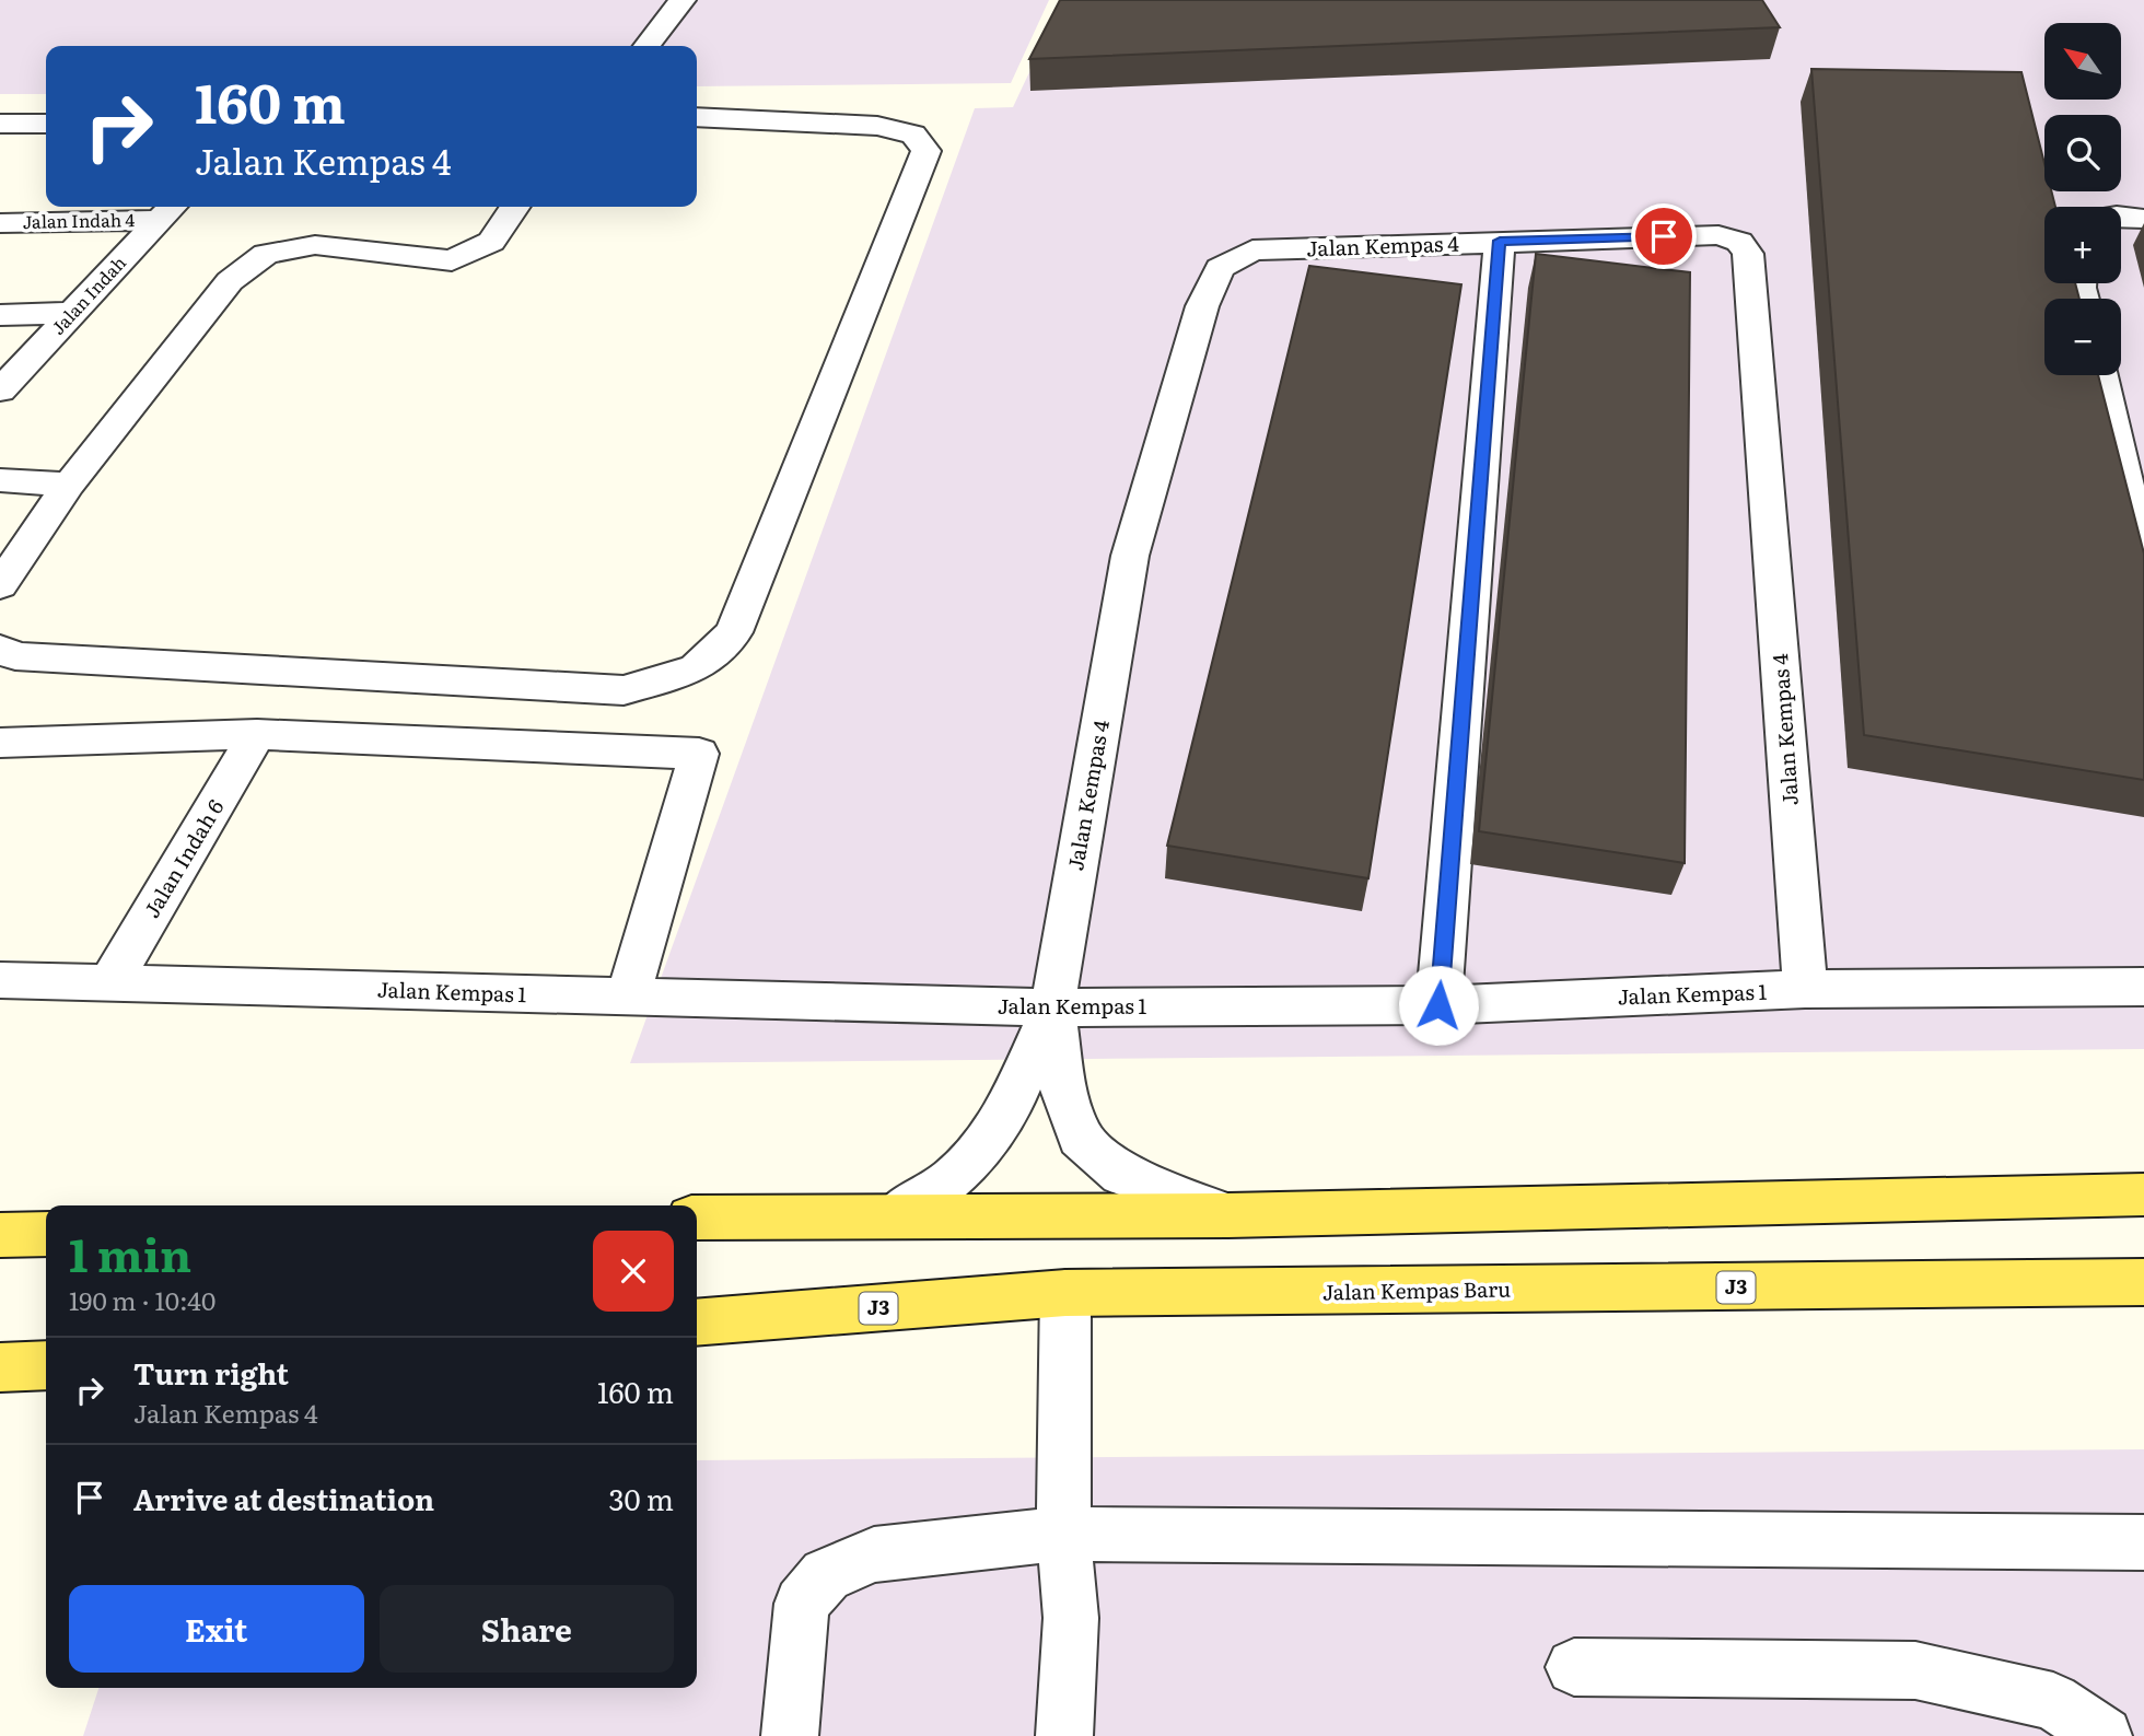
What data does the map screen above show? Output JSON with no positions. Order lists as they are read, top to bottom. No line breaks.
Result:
{"streets":{"main road":["J3","Jalan Kempas Baru"],"street":["Jalan Indah 4","Jalan Kempas 4","Jalan Indah","Jalan Indah 6","Jalan Kempas 1"]},"crossings":[["Jalan Indah 4","Jalan Indah"],["Jalan Kempas 4","Jalan Kempas 1"],["Jalan Indah 6","Jalan Kempas 1"]],"north":"top left","page":{"map_buttons":["+","−"],"turn":["160 m","Jalan Kempas 4"],"heading":["1 min","190 m · 10:40"],"list":[{"name":"Turn right","note":"Jalan Kempas 4","value":"160 m"},{"name":"Arrive at destination","value":"30 m"}],"buttons":["Exit","Share"]}}
